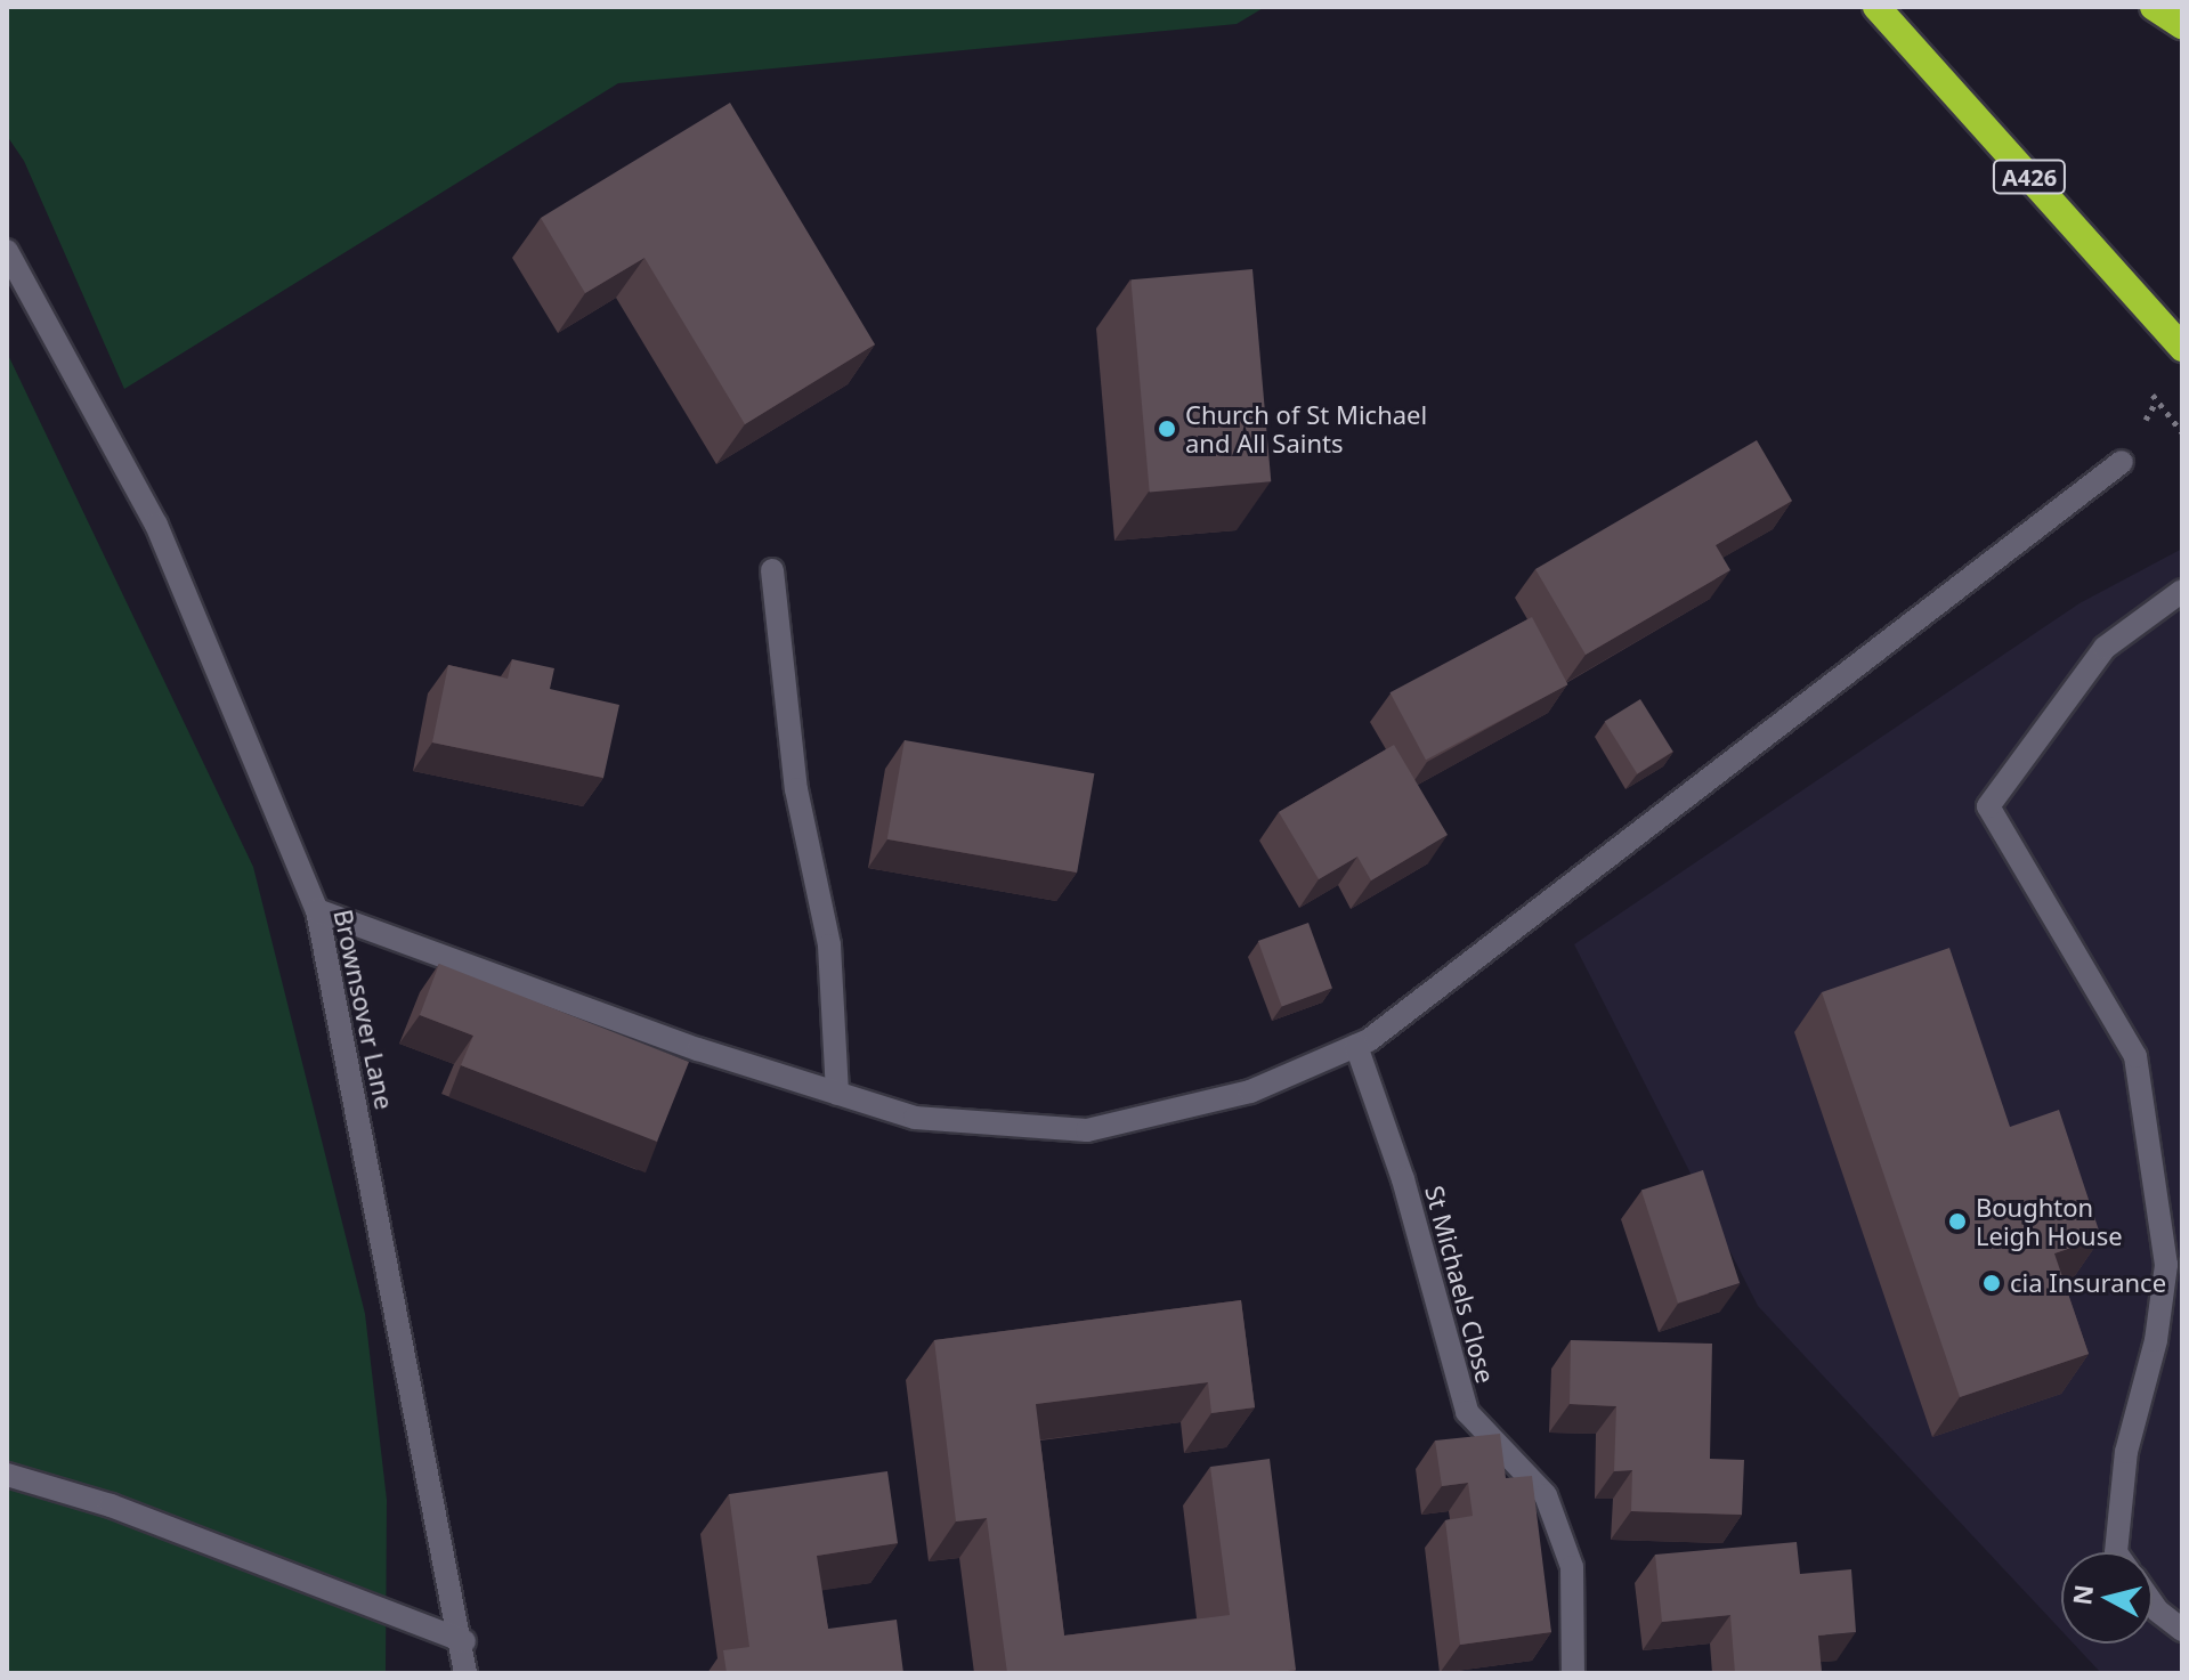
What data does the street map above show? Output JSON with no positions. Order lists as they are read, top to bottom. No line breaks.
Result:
{"streets":{"highway":["A426"],"street":["Brownsover Lane","St Michaels Close"]},"places":["Church of St Michael and All Saints","Boughton Leigh House","cia Insurance"],"north":"left"}
